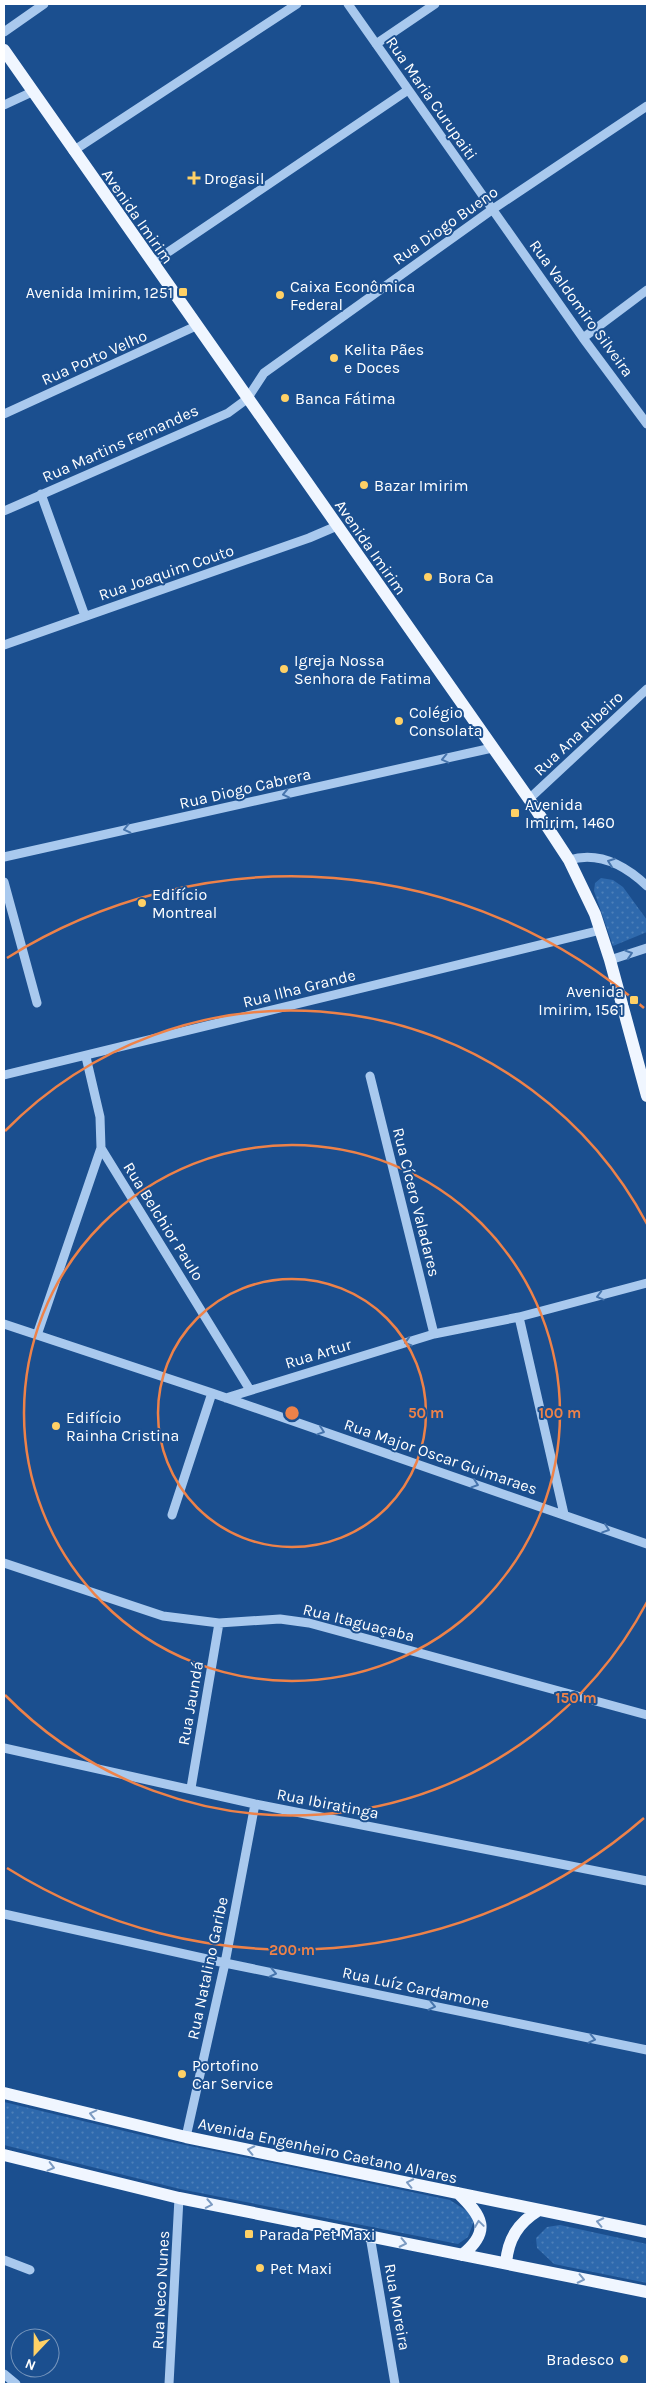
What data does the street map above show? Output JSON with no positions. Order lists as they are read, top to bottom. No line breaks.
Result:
{"streets":{"main road":["Avenida Imirim","Avenida Engenheiro Caetano Alvares"],"street":["Rua Maria Curupaiti","Rua Diogo Bueno","Rua Valdomiro Silveira","Rua Porto Velho","Rua Martins Fernandes","Rua Joaquim Couto","Rua Ana Ribeiro","Rua Diogo Cabrera","Rua Ilha Grande","Rua Cícero Valadares","Rua Belchior Paulo","Rua Artur","Rua Major Oscar Guimaraes","Rua Itaguaçaba","Rua Jaundá","Rua Ibiratinga","Rua Natalino Garibe","Rua Luíz Cardamone","Rua Neco Nunes","Rua Moreira"]},"crossings":[["Rua Maria Curupaiti","Rua Diogo Bueno"],["Rua Maria Curupaiti","Rua Valdomiro Silveira"],["Avenida Imirim","Rua Diogo Bueno"],["Avenida Imirim","Rua Porto Velho"],["Avenida Imirim","Rua Martins Fernandes"],["Avenida Imirim","Rua Joaquim Couto"],["Avenida Imirim","Rua Ana Ribeiro"],["Avenida Imirim","Rua Diogo Cabrera"],["Avenida Imirim","Rua Ilha Grande"],["Rua Diogo Bueno","Rua Valdomiro Silveira"],["Rua Diogo Bueno","Rua Martins Fernandes"],["Rua Ilha Grande","Rua Belchior Paulo"],["Rua Cícero Valadares","Rua Artur"],["Rua Belchior Paulo","Rua Artur"],["Rua Artur","Rua Major Oscar Guimaraes"],["Rua Itaguaçaba","Rua Jaundá"],["Rua Jaundá","Rua Ibiratinga"],["Rua Ibiratinga","Rua Natalino Garibe"],["Rua Natalino Garibe","Rua Luíz Cardamone"],["Rua Natalino Garibe","Avenida Engenheiro Caetano Alvares"]],"one_way":["Rua Diogo Cabrera","Rua Artur","Rua Major Oscar Guimaraes","Rua Luíz Cardamone"],"places":{"health":["Drogasil"],"transit":["Avenida Imirim, 1251","Avenida Imirim, 1460","Avenida Imirim, 1561","Parada Pet Maxi"],"other":["Caixa Econômica Federal","Kelita Pães e Doces","Banca Fátima","Bazar Imirim","Bora Ca","Igreja Nossa Senhora de Fatima","Colégio Consolata","Edifício Montreal","Edifício Rainha Cristina","Portofino Car Service","Pet Maxi","Bradesco"]},"north":"bottom","rings":["50 m","100 m","150 m","200 m"]}
